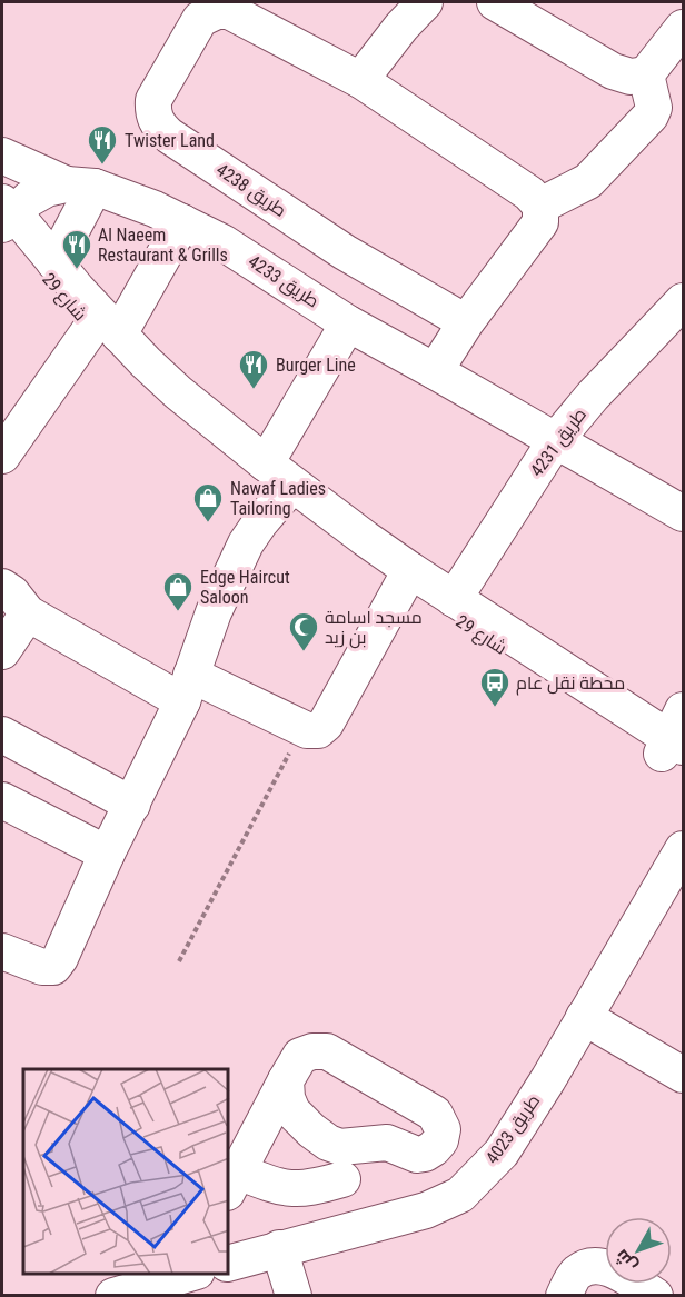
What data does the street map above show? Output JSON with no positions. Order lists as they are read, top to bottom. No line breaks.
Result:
{"streets":{"street":["طريق 4238","طريق 4233","شارع 29","طريق 4231","طريق 4023"]},"crossings":[["طريق 4233","طريق 4231"],["شارع 29","طريق 4231"]],"places":{"restaurant":["Twister Land","Al Naeem Restaurant & Grills","Burger Line"],"shop":["Nawaf Ladies Tailoring","Edge Haircut Saloon"],"mosque":["مسجد اسامة بن زيد"],"bus stop":["محطة نقل عام"]},"north":"bottom left"}
